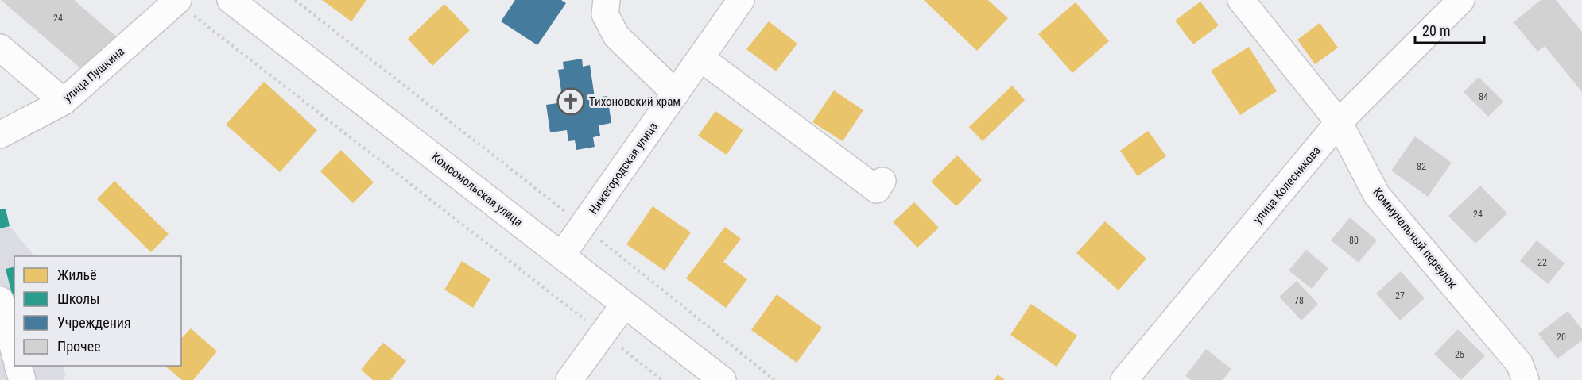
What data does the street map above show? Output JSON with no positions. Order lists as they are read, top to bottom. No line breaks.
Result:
{"streets":{"street":["улица Пушкина","Нижегородская улица","улица Колесникова","Комсомольская улица","Коммунальный переулок"]},"crossings":[["Нижегородская улица","Комсомольская улица"],["улица Колесникова","Коммунальный переулок"]],"places":{"church":["Тихоновский храм"]},"house_numbers":["24","84","82","24","80","22","27","78","20","25"],"legend":["Жильё","Школы","Учреждения","Прочее"],"scale_bar":"20 m"}
